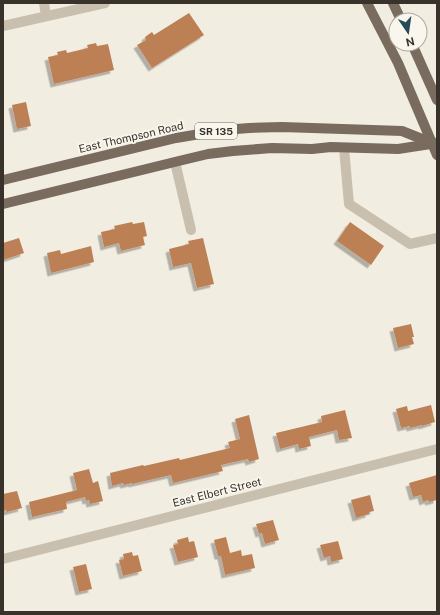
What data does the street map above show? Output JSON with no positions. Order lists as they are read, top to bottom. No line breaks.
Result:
{"streets":{"main road":["SR 135","East Thompson Road"],"street":["East Elbert Street"]},"crossings":[["SR 135","East Thompson Road"]],"north":"bottom"}
